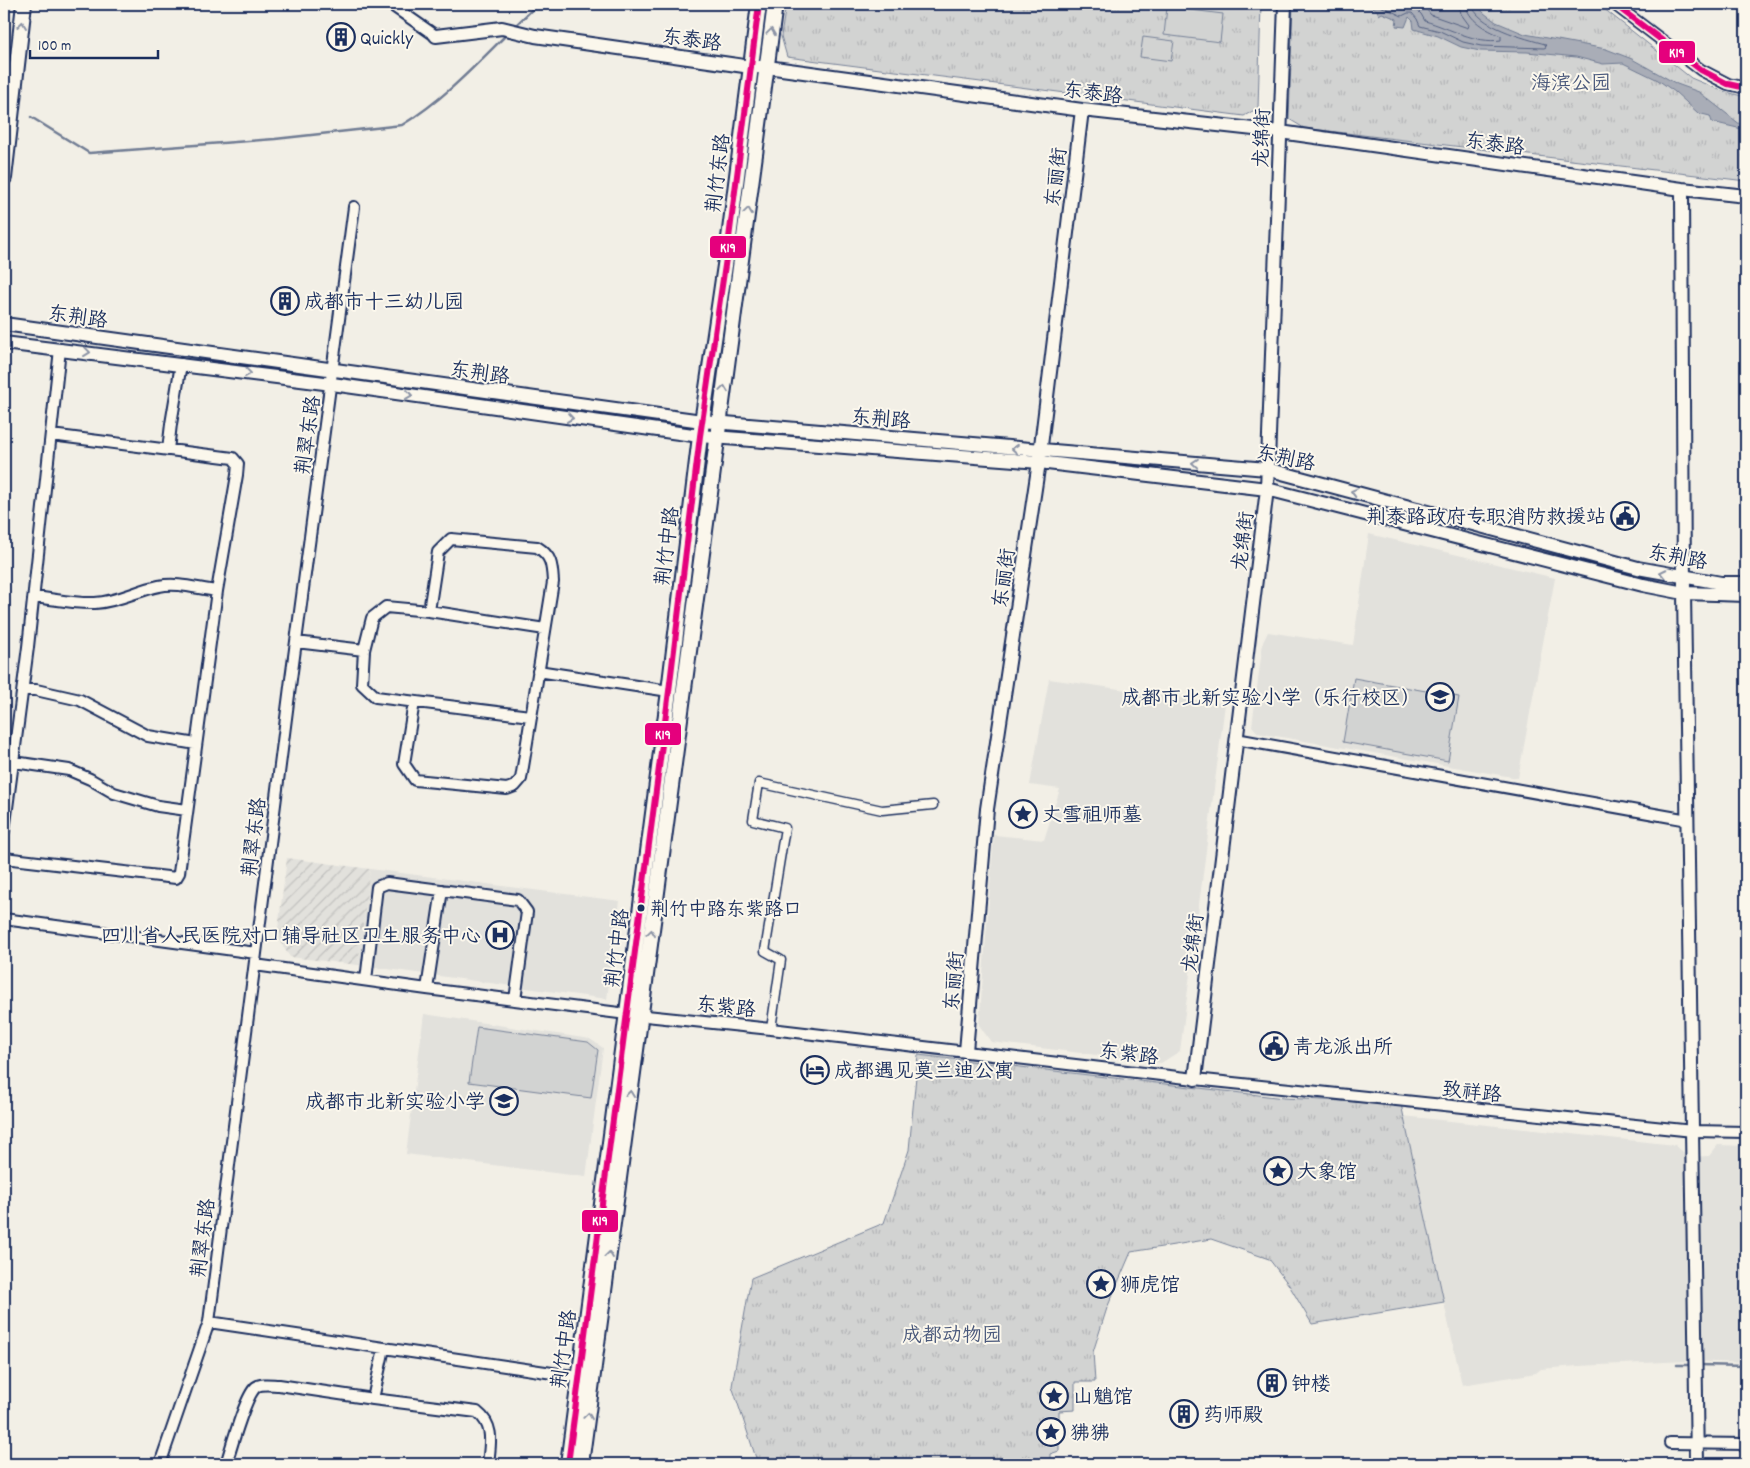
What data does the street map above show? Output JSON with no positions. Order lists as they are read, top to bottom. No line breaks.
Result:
{"streets":{"main road":["荆竹东路","荆竹中路"],"street":["东泰路","龙绵街","东丽街","东荆路","荆翠东路","东紫路","致祥路"]},"crossings":[["东泰路","龙绵街"],["东泰路","荆竹东路"],["东泰路","东丽街"],["东泰路","荆竹中路"],["龙绵街","东荆路"],["龙绵街","东紫路"],["龙绵街","致祥路"],["荆竹东路","东荆路"],["荆竹东路","荆竹中路"],["东丽街","东荆路"],["东丽街","东紫路"],["东荆路","荆翠东路"],["东荆路","荆竹中路"],["荆翠东路","东紫路"],["荆竹中路","东紫路"],["东紫路","致祥路"]],"parks":["海滨公园","成都动物园"],"places":{"building":["Quickly","成都市十三幼儿园","钟楼","药师殿"],"public building":["荆泰路政府专职消防救援站","青龙派出所"],"school or university":["成都市北新实验小学（乐行校区）","成都市北新实验小学"],"place":["丈雪祖师墓","大象馆","狮虎馆","山魈馆","狒狒"],"other":["荆竹中路东紫路口"],"hospital":["四川省人民医院对口辅导社区卫生服务中心"],"hotel":["成都遇见莫兰迪公寓"]},"lines":["transit line K19"],"scale_bar":"100 m"}
